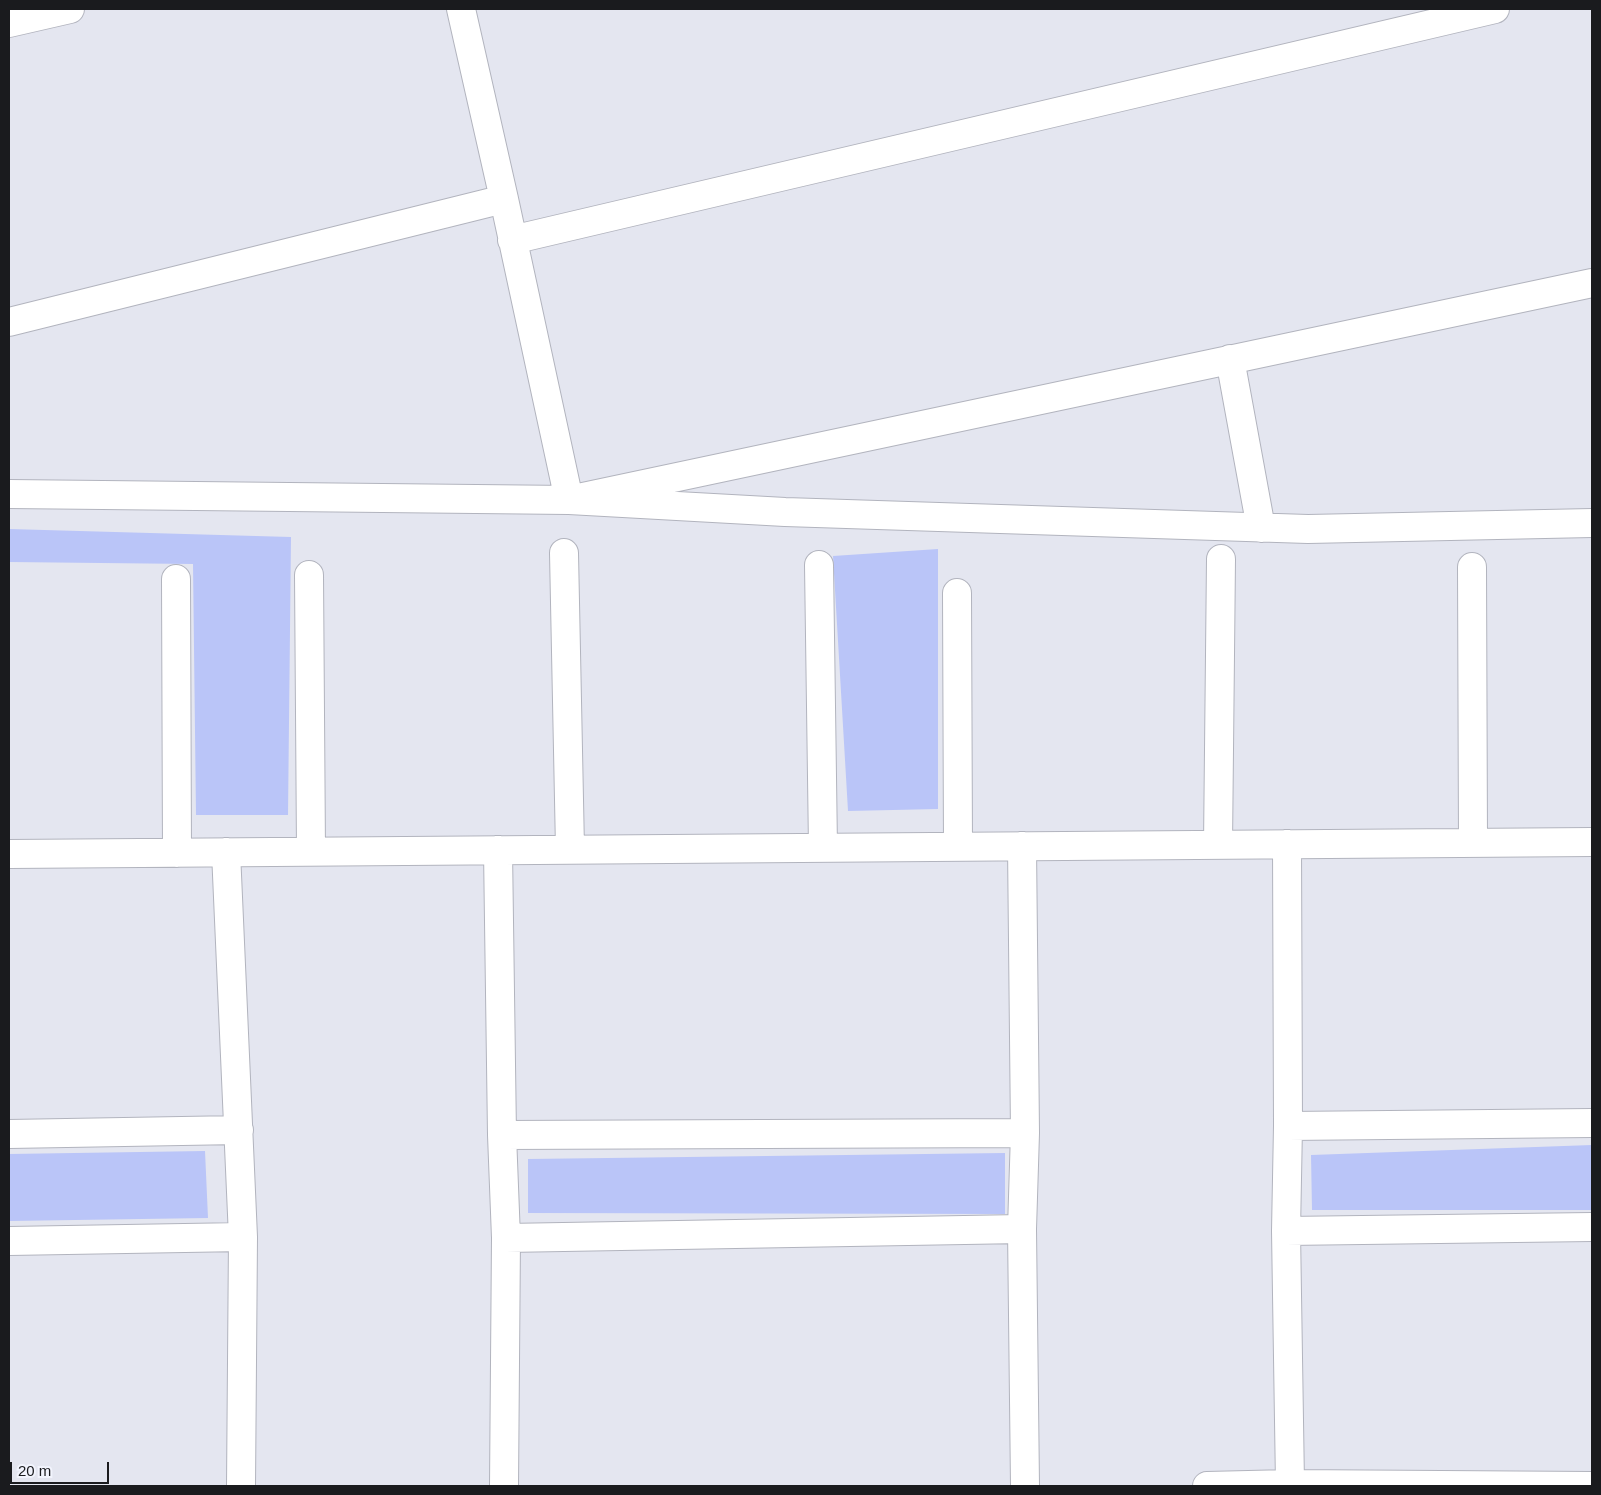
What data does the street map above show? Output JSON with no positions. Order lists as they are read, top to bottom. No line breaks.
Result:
{"scale_bar":"20 m"}
